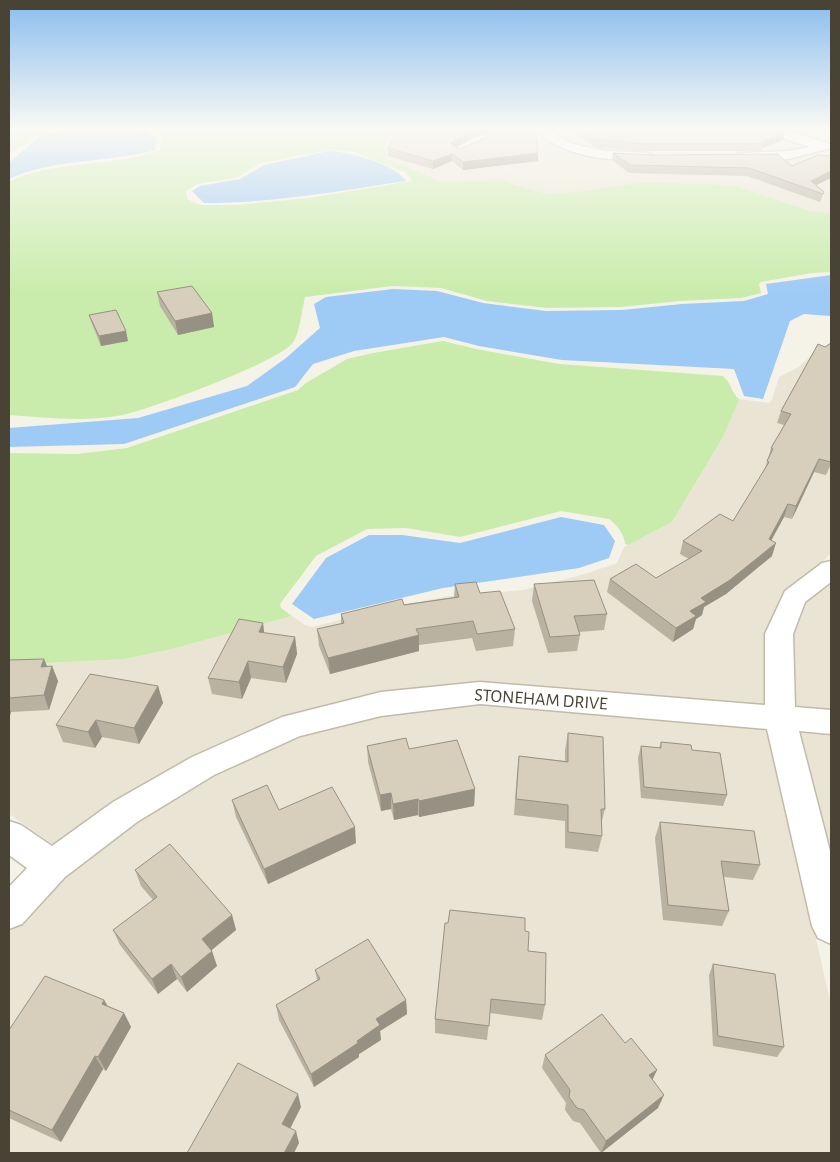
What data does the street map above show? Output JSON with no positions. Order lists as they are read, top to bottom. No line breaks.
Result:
{"streets":{"street":["STONEHAM DRIVE"]}}
